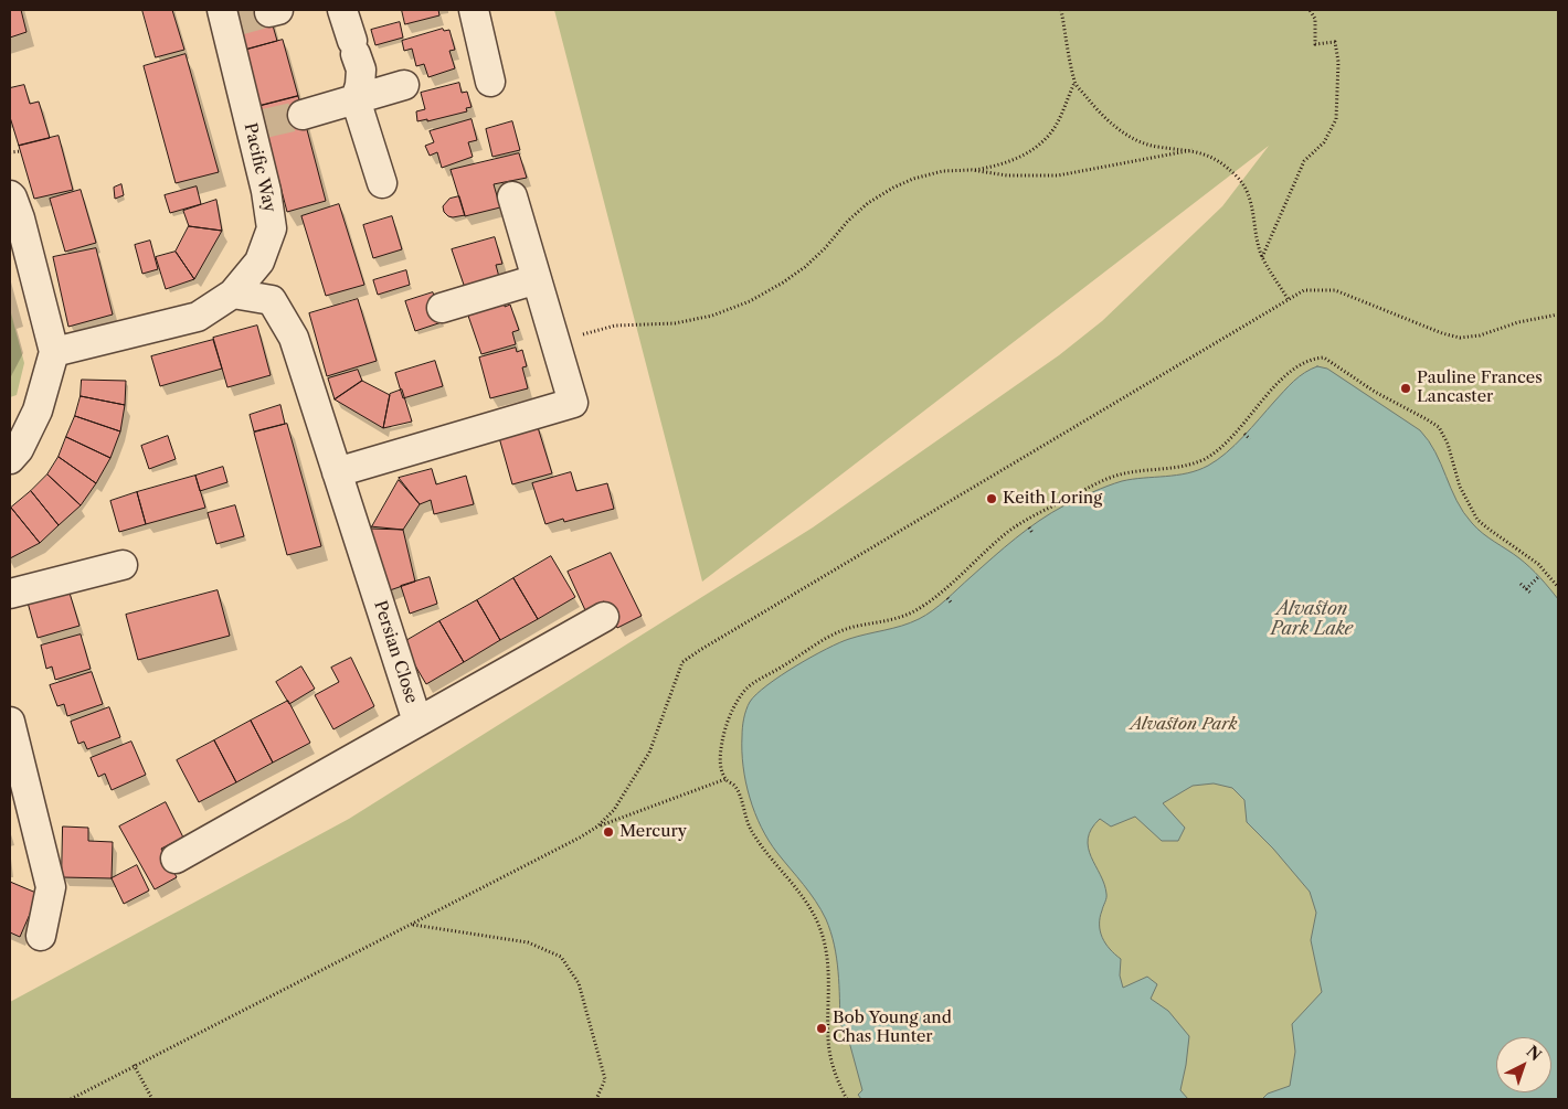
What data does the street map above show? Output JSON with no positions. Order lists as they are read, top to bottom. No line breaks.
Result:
{"streets":{"street":["Pacific Way","Persian Close"]},"crossings":[["Pacific Way","Persian Close"]],"water":["Alvaston Park Lake"],"parks":["Alvaston Park"],"places":["Pauline Frances Lancaster","Keith Loring","Mercury","Bob Young and Chas Hunter"],"north":"top right"}
